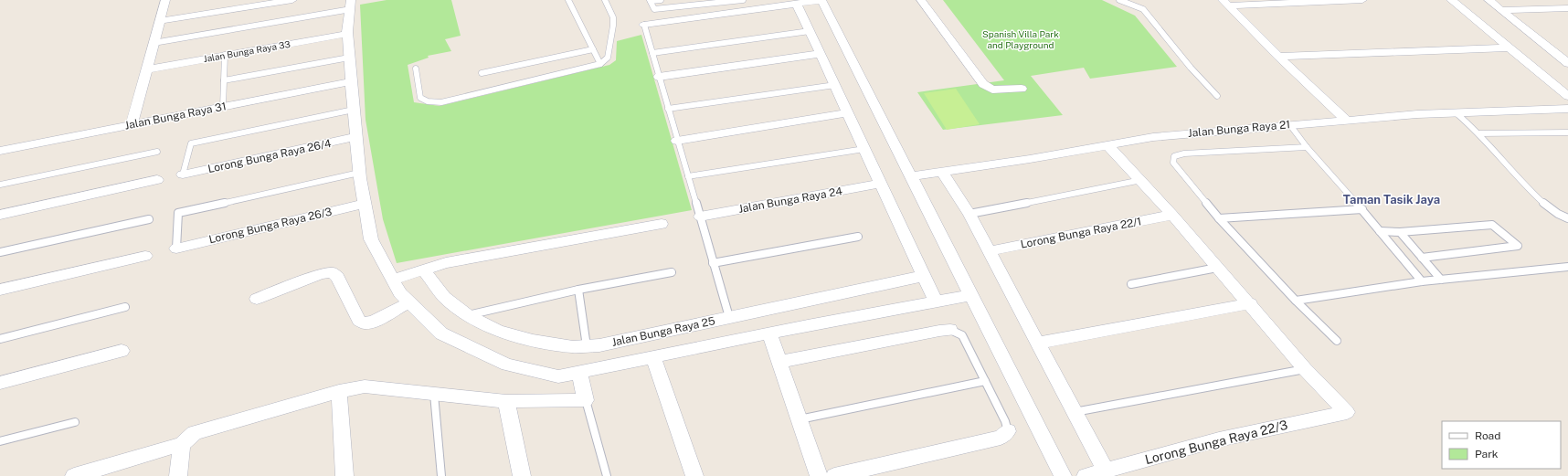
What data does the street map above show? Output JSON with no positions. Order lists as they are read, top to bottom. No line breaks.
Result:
{"streets":{"street":["Jalan Bunga Raya 33","Jalan Bunga Raya 31","Jalan Bunga Raya 21","Lorong Bunga Raya 26/4","Jalan Bunga Raya 24","Lorong Bunga Raya 26/3","Lorong Bunga Raya 22/1","Jalan Bunga Raya 25","Lorong Bunga Raya 22/3"]},"districts":["Taman Tasik Jaya"],"parks":["Spanish Villa Park and Playground"],"legend":["Road","Park"]}
